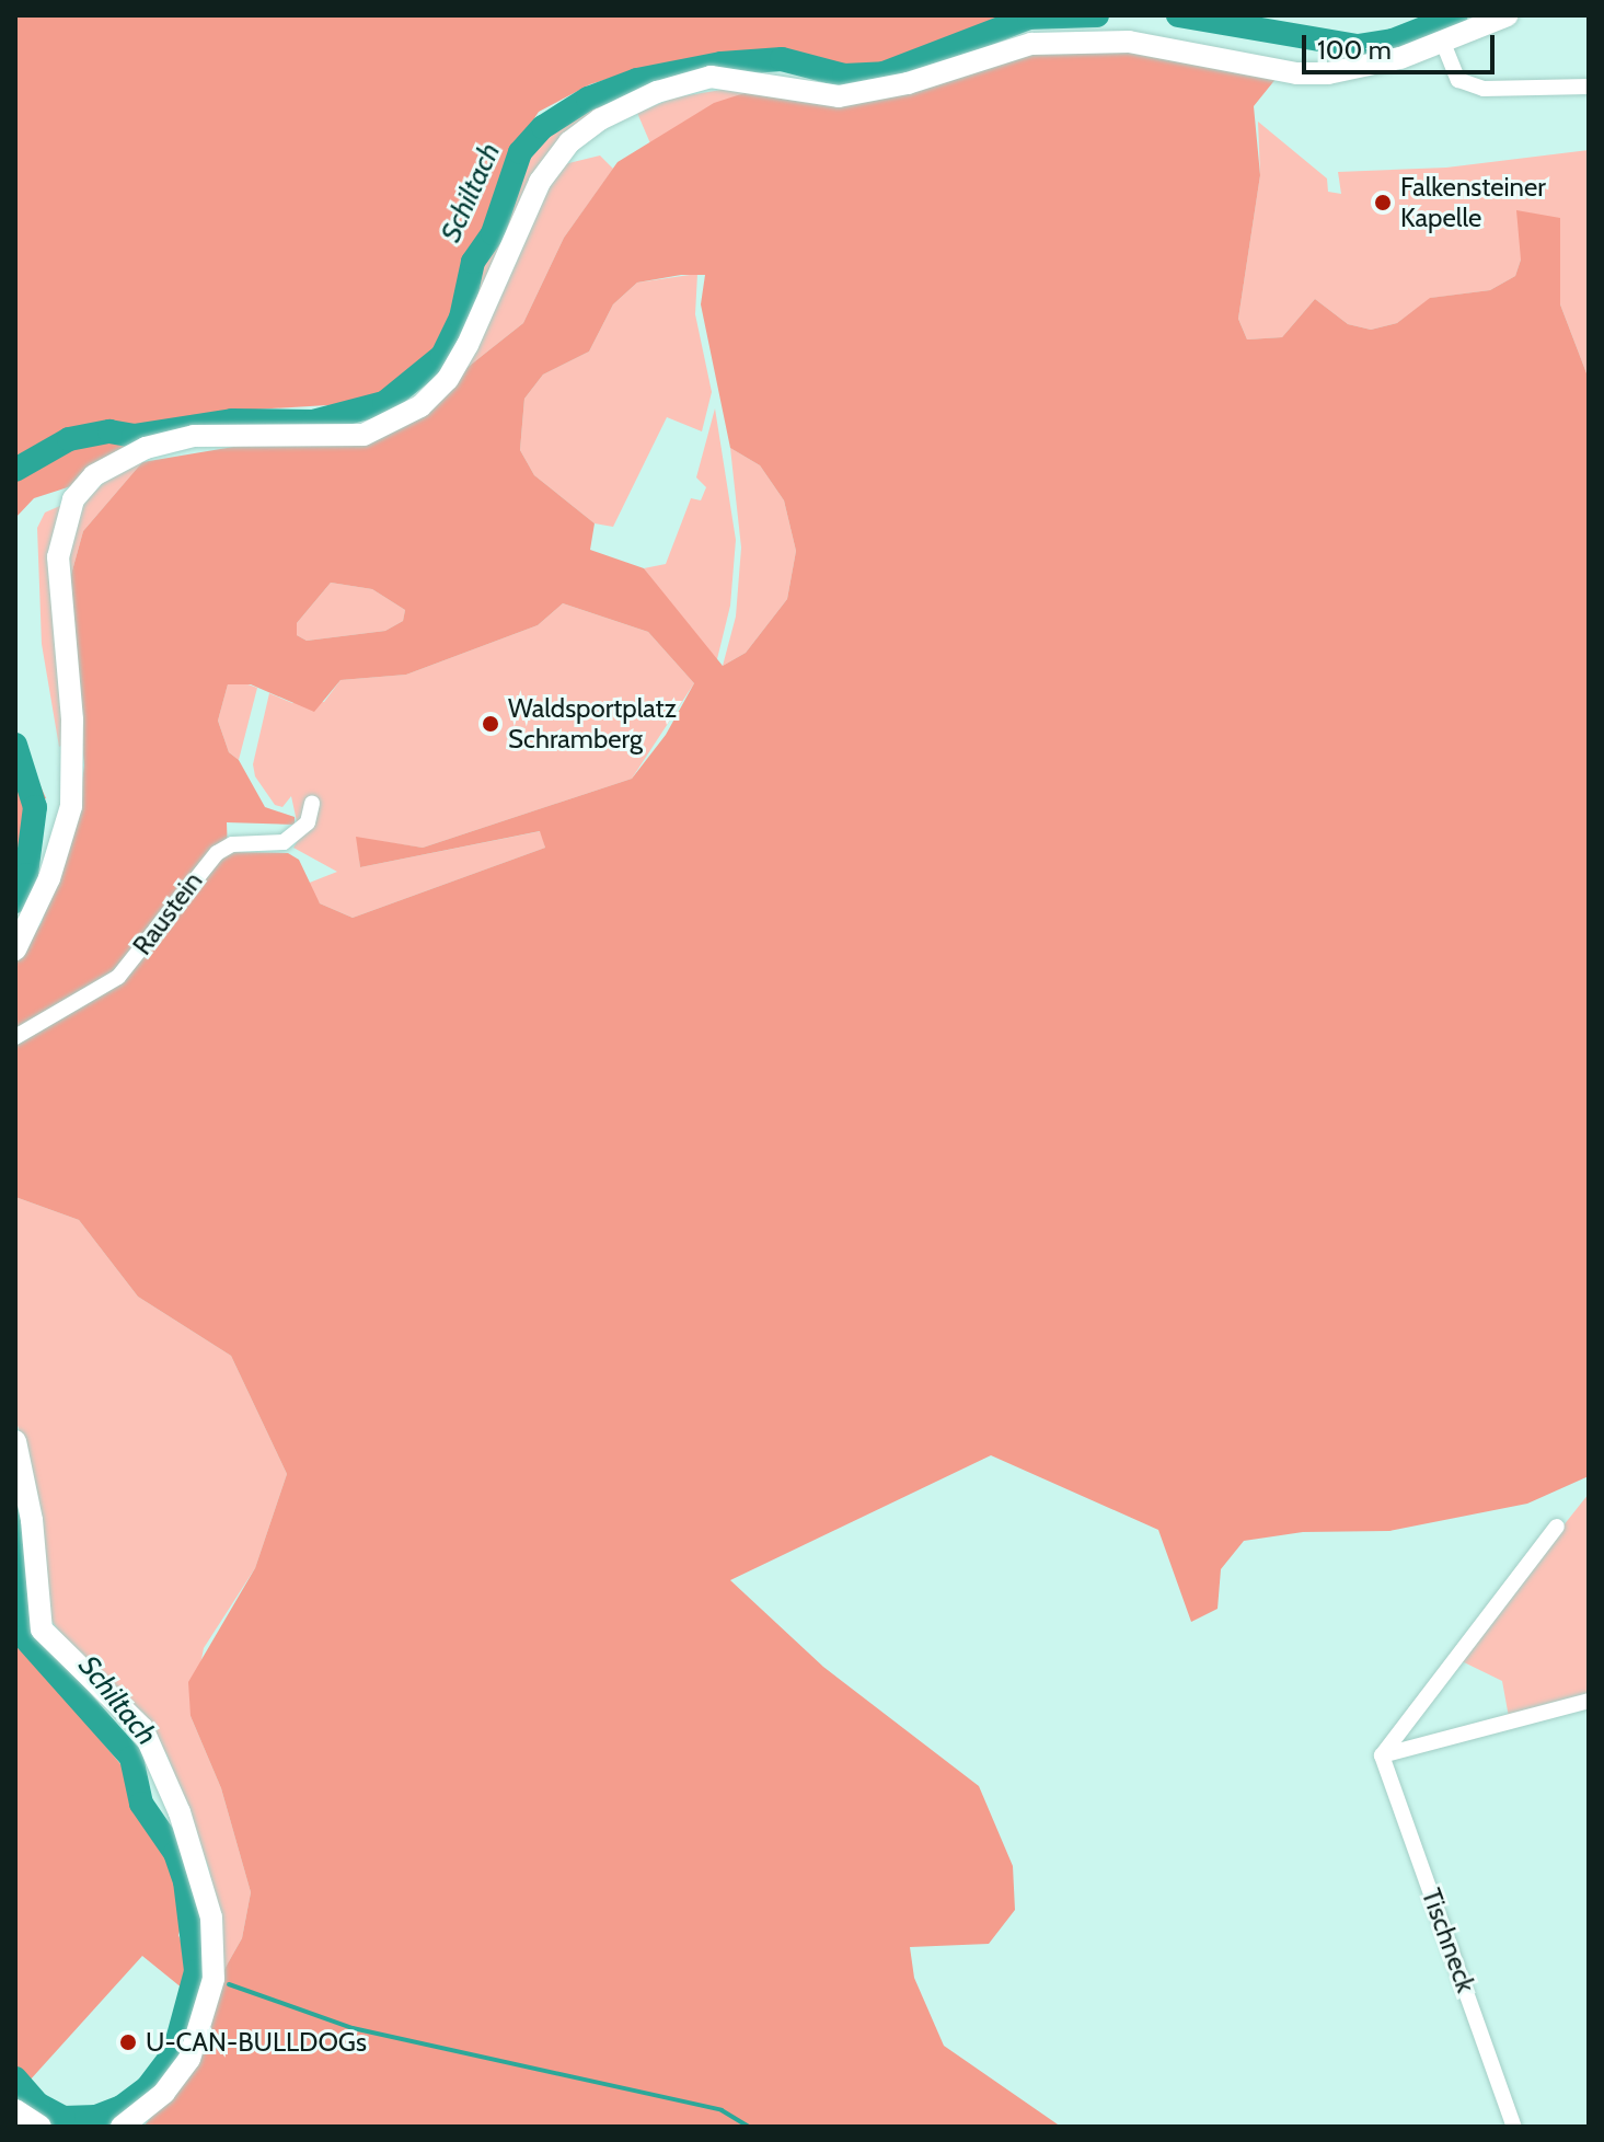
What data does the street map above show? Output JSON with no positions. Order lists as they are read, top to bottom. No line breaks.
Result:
{"streets":{"street":["Raustein","Tischneck"]},"water":["Schiltach"],"places":["Falkensteiner Kapelle","Waldsportplatz Schramberg","U-CAN-BULLDOGs"],"scale_bar":"100 m"}
